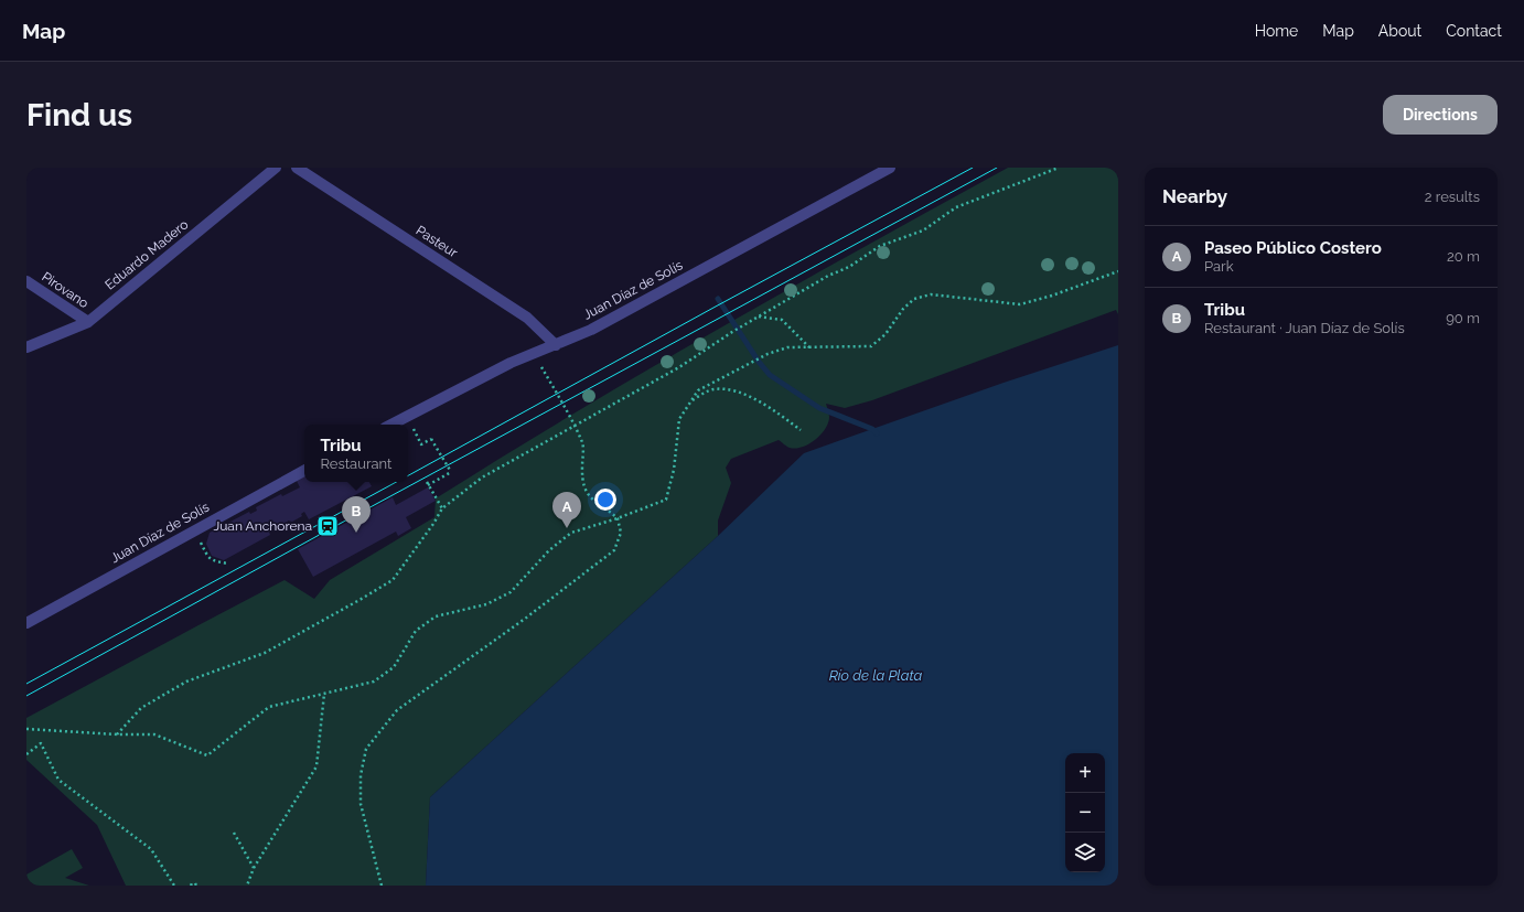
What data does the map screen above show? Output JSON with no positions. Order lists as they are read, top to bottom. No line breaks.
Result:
{"streets":{"street":["Pasteur","Eduardo Madero","Pirovano","Juan Díaz de Solís"]},"crossings":[["Pasteur","Juan Díaz de Solís"],["Eduardo Madero","Pirovano"]],"water":["Río de la Plata"],"places":{"station":["Juan Anchorena"]},"page":{"header":"Map","nav":["Home","Map","About","Contact"],"buttons":"Directions","title":"Find us","heading":["Nearby","2 results"],"list":[{"mark":"A","name":"Paseo Público Costero","note":"Park","value":"20 m"},{"mark":"B","name":"Tribu","note":"Restaurant · Juan Díaz de Solís","value":"90 m"}],"popup":["Tribu","Restaurant"],"pins":["A","B"],"map_buttons":["+","−"]}}
